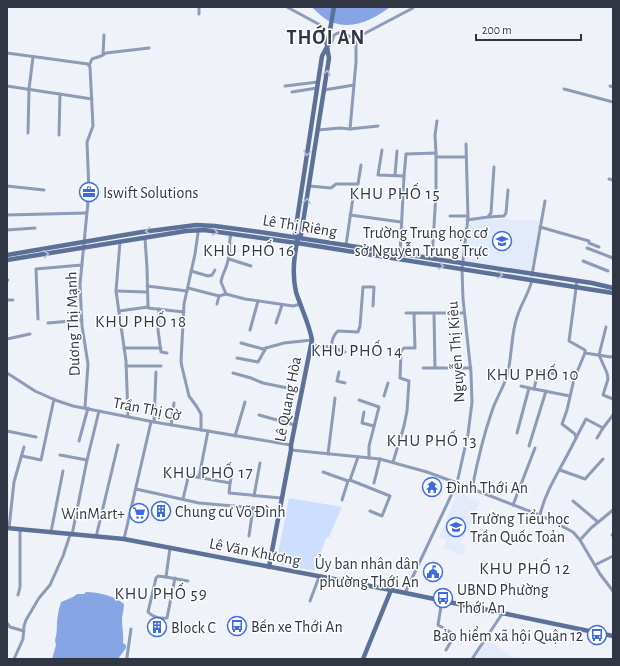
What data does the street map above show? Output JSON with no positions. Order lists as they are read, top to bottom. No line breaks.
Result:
{"streets":{"street":["Lê Thị Riêng","Dương Thị Mạnh","Nguyễn Thị Kiêu","Lê Quang Hòa","Trần Thị Cờ","Lê Văn Khương"]},"crossings":[["Lê Thị Riêng","Dương Thị Mạnh"],["Lê Thị Riêng","Nguyễn Thị Kiêu"],["Lê Thị Riêng","Lê Quang Hòa"],["Dương Thị Mạnh","Trần Thị Cờ"],["Nguyễn Thị Kiêu","Trần Thị Cờ"],["Nguyễn Thị Kiêu","Lê Văn Khương"],["Lê Quang Hòa","Trần Thị Cờ"],["Lê Quang Hòa","Lê Văn Khương"]],"districts":["THỚI AN","KHU PHỐ 15","KHU PHỐ 16","KHU PHỐ 18","KHU PHỐ 14","KHU PHỐ 10","KHU PHỐ 13","KHU PHỐ 17","KHU PHỐ 12","KHU PHỐ 59"],"places":{"office":["Iswift Solutions"],"school or university":["Trường Trung học cơ sở Nguyễn Trung Trực","Trường Tiểu học Trần Quốc Toản"],"temple":["Đình Thới An"],"building":["Chung cư Võ Đình","Block C"],"supermarket":["WinMart+"],"public building":["Ủy ban nhân dân phường Thới An"],"bus stop":["UBND Phường Thới An","Bến xe Thới An","Bảo hiểm xã hội Quận 12"]},"scale_bar":"200 m"}
